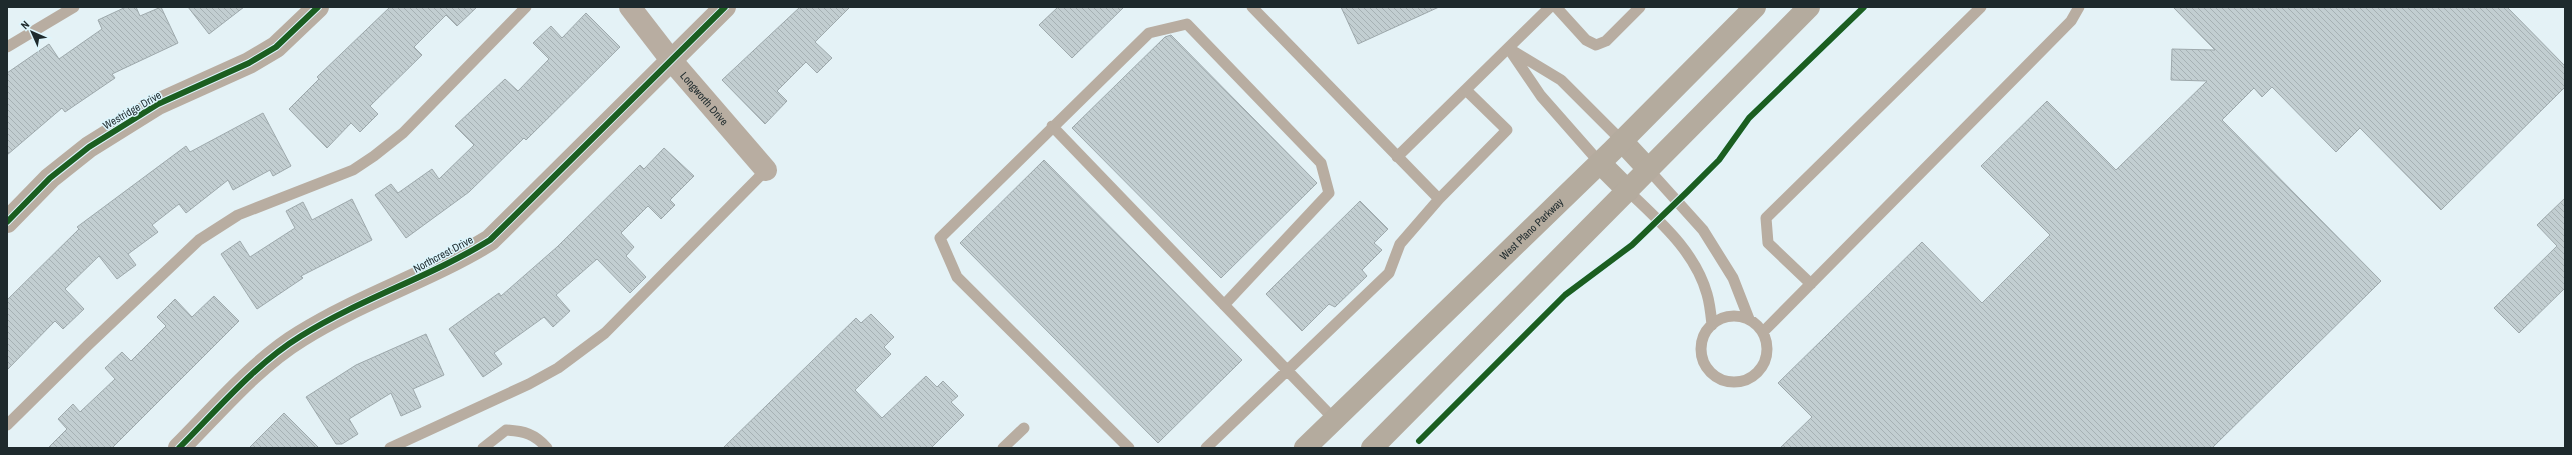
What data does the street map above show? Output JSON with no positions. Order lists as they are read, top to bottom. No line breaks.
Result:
{"streets":{"main road":["West Plano Parkway"],"street":["Longworth Drive","Westridge Drive","Northcrest Drive"]},"crossings":[["Longworth Drive","Northcrest Drive"]],"north":"top left"}
